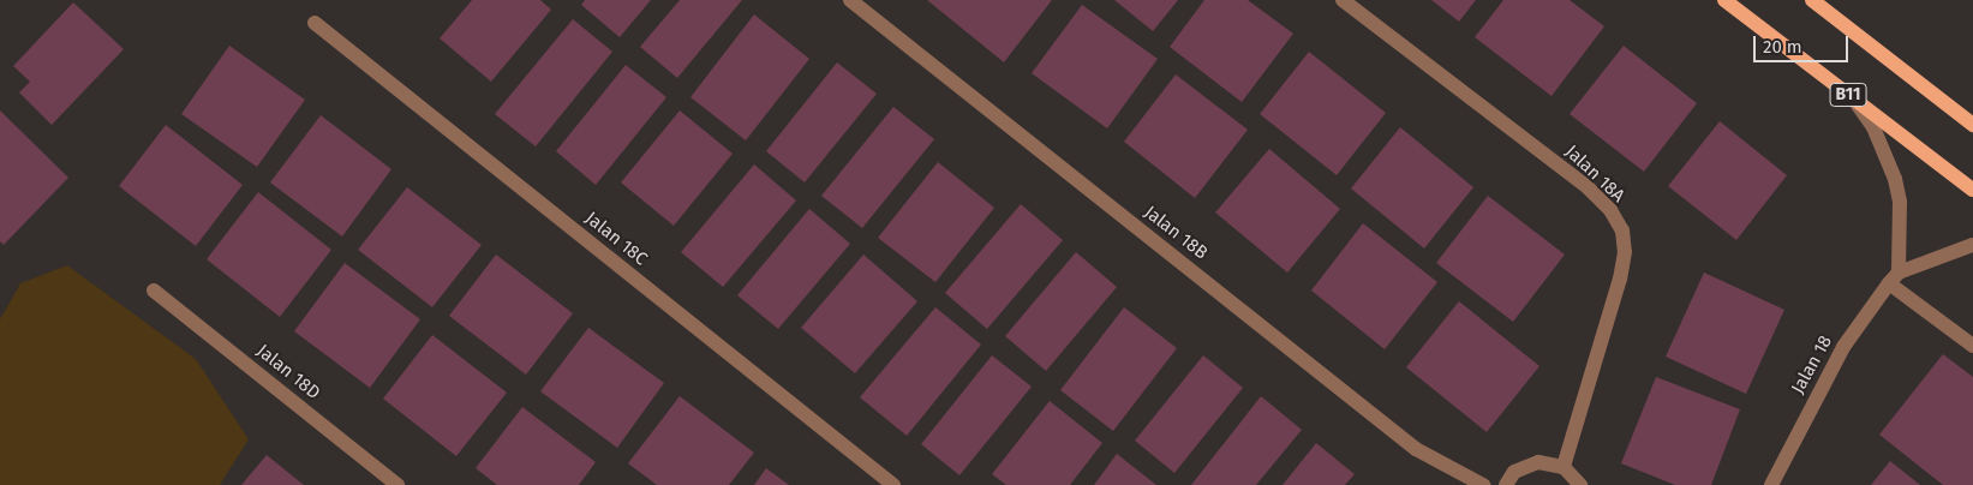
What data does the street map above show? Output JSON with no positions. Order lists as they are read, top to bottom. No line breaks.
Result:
{"streets":{"main road":["B11"],"street":["Jalan 18A","Jalan 18B","Jalan 18C","Jalan 18","Jalan 18D"]},"scale_bar":"20 m"}
